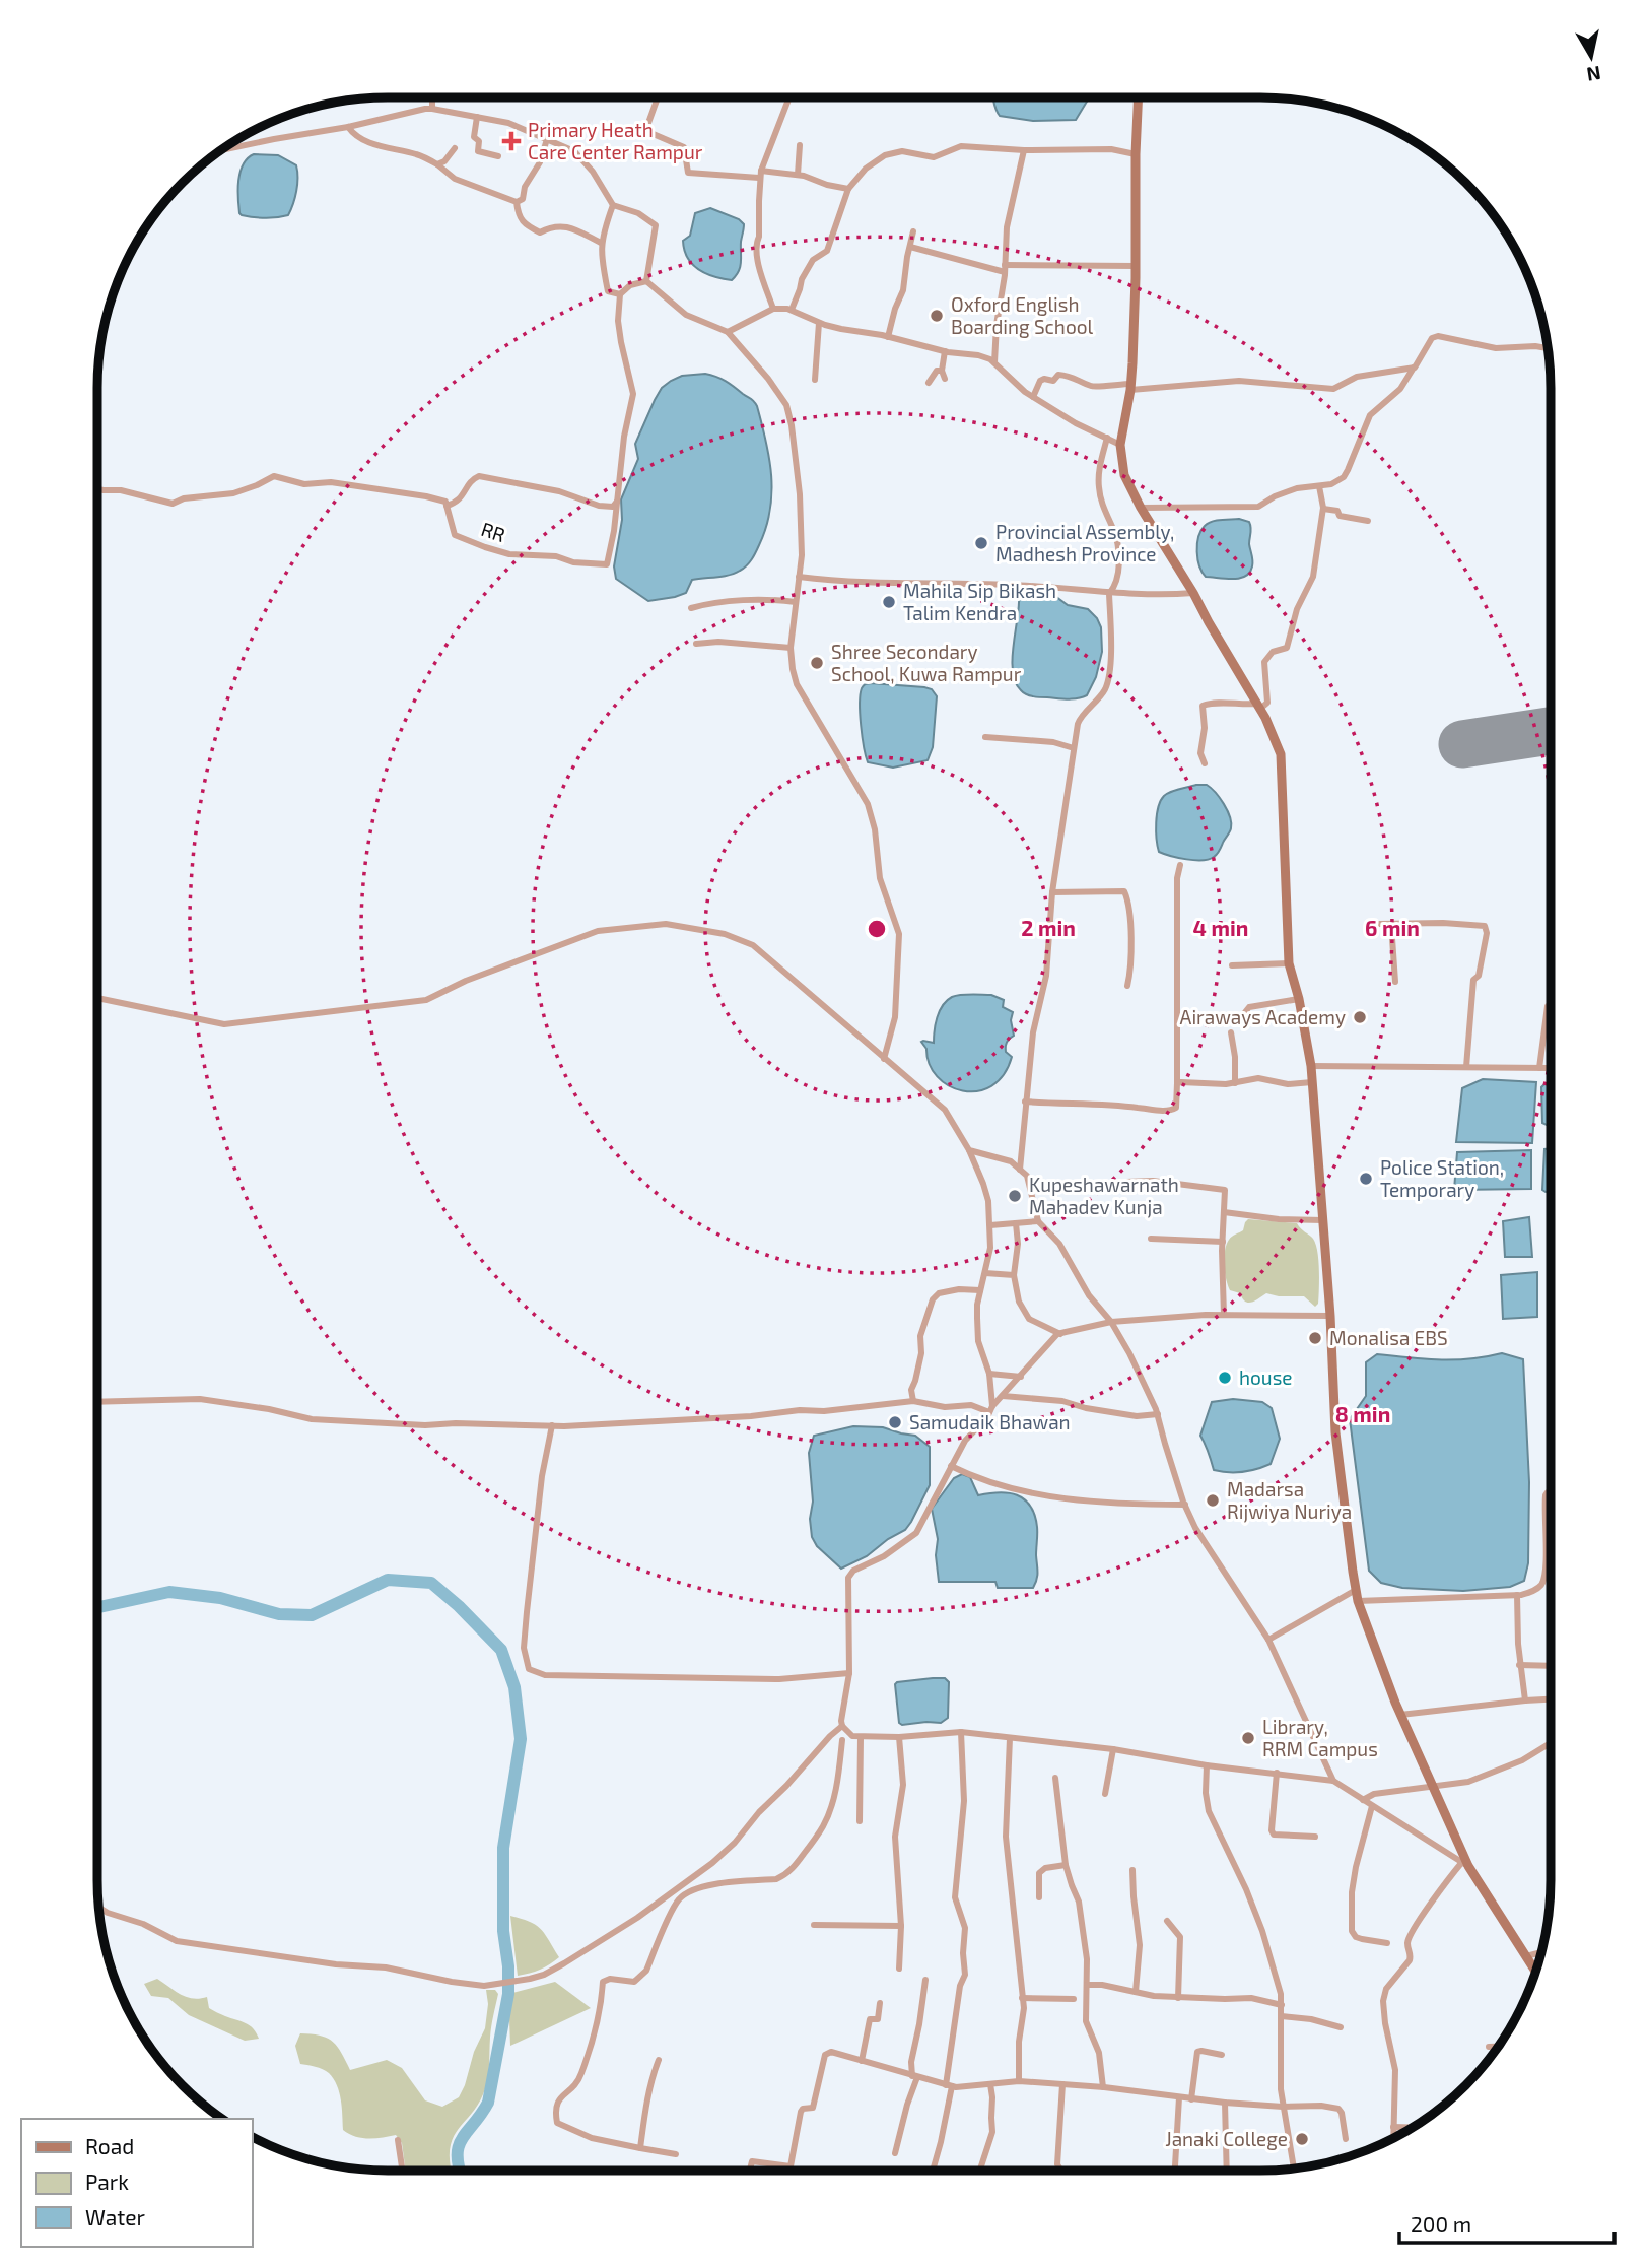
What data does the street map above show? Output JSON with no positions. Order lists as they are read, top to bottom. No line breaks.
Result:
{"streets":{"street":["RR"]},"places":{"health":["Primary Heath Care Center Rampur"],"other":["Oxford English Boarding School","Provincial Assembly, Madhesh Province","Mahila Sip Bikash Talim Kendra","Shree Secondary School, Kuwa Rampur","Airaways Academy","Police Station, Temporary","Kupeshawarnath Mahadev Kunja","Monalisa EBS","house","Samudaik Bhawan","Madarsa Rijwiya Nuriya","Library, RRM Campus","Janaki College"]},"legend":["Road","Park","Water"],"scale_bar":"200 m","north":"bottom","rings":["2 min","4 min","6 min","8 min"]}
